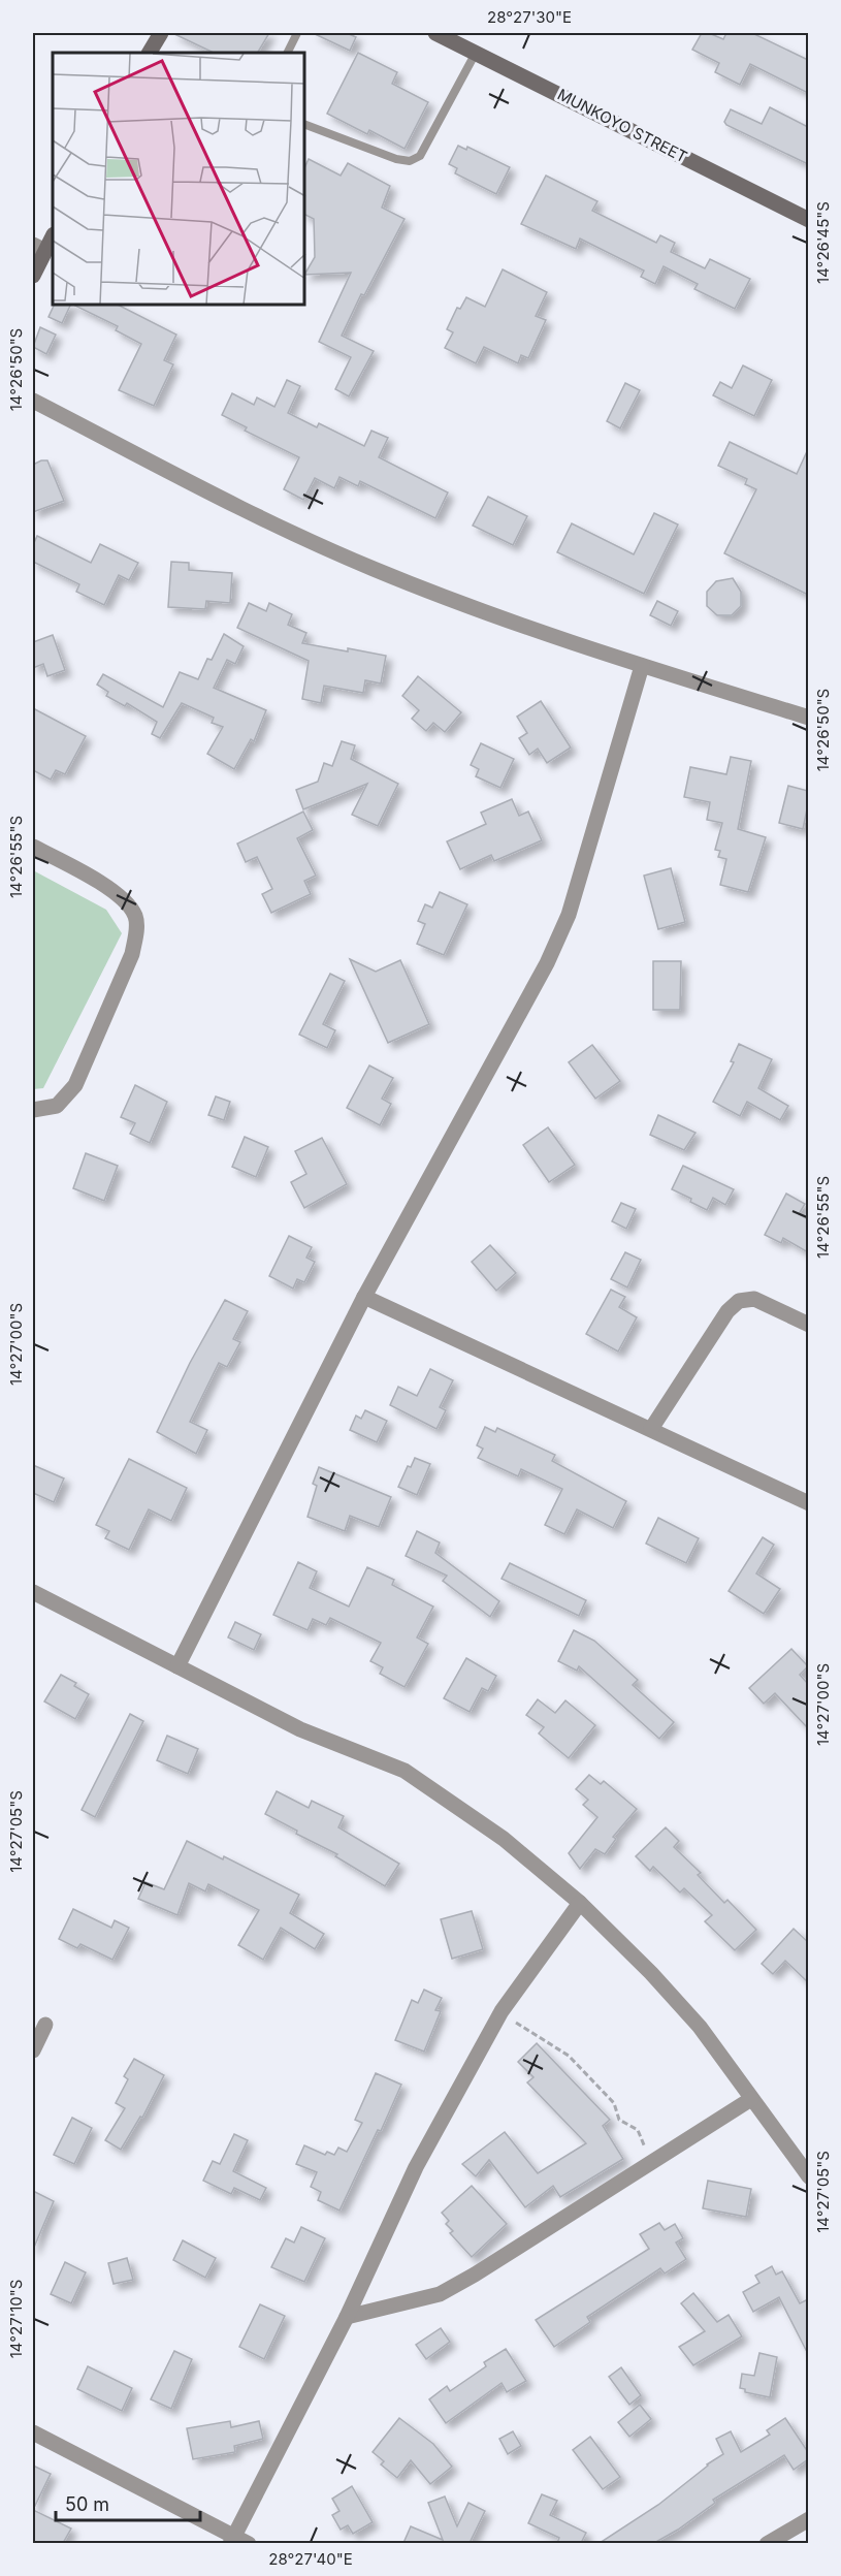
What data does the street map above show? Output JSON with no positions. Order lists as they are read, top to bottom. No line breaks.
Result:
{"streets":{"street":["MUNKOYO STREET"]},"scale_bar":"50 m","coordinates":["28°27'30\"E","14°26'45\"S","14°26'50\"S","14°26'55\"S","14°27'00\"S","14°27'05\"S","14°27'10\"S","28°27'40\"E"]}
